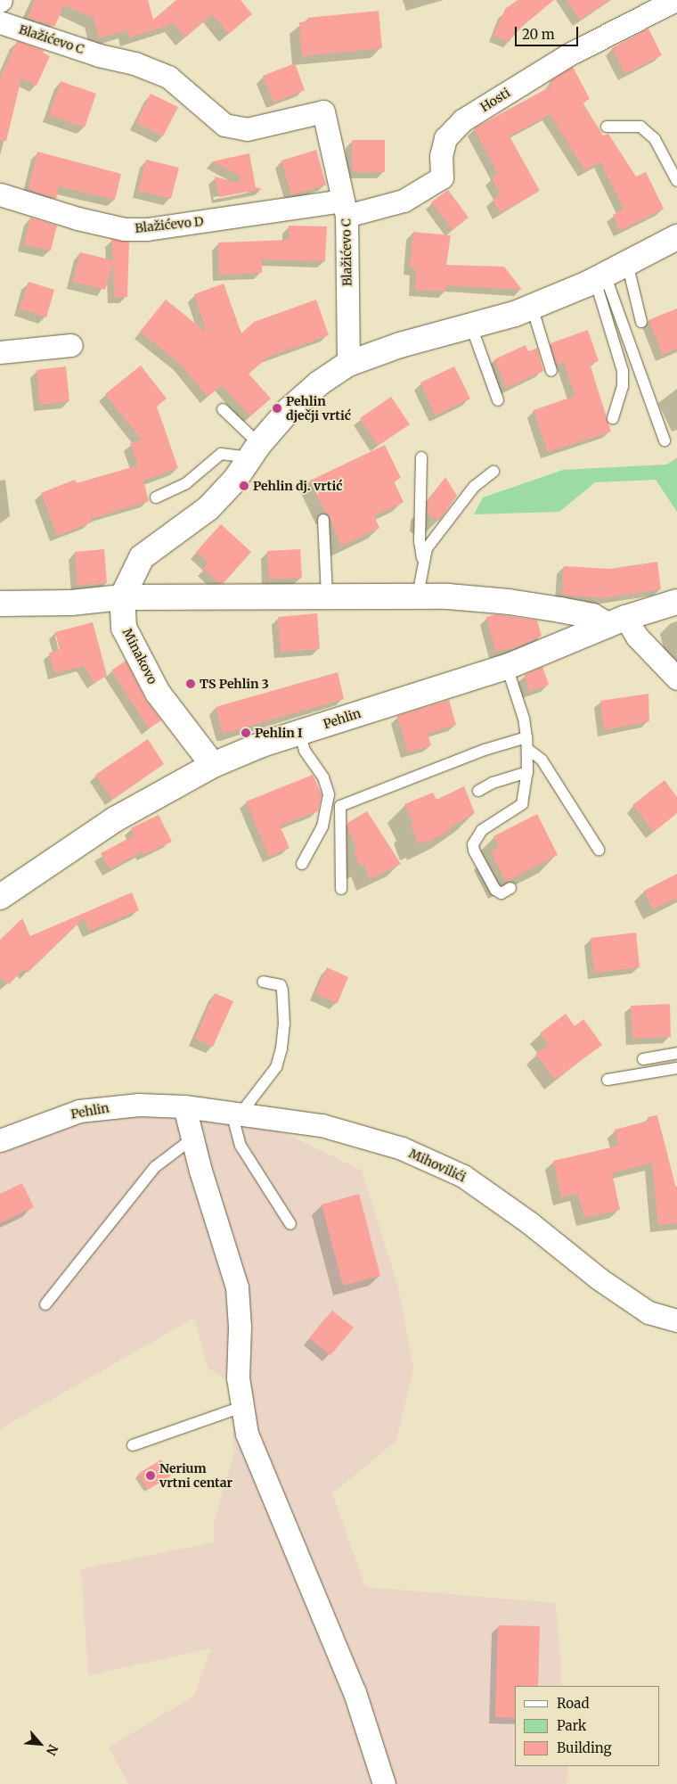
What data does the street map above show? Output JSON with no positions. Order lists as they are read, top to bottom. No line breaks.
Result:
{"streets":{"street":["Blažićevo C","Hosti","Blažićevo D","Minakovo","Pehlin","Mihovilići"]},"crossings":[["Blažićevo C","Hosti"],["Blažićevo C","Blažićevo D"],["Hosti","Blažićevo D"],["Minakovo","Pehlin"],["Pehlin","Mihovilići"]],"places":["Pehlin dječji vrtić","Pehlin dj. vrtić","TS Pehlin 3","Pehlin I","Nerium vrtni centar"],"legend":["Road","Park","Building"],"scale_bar":"20 m","north":"bottom right"}
